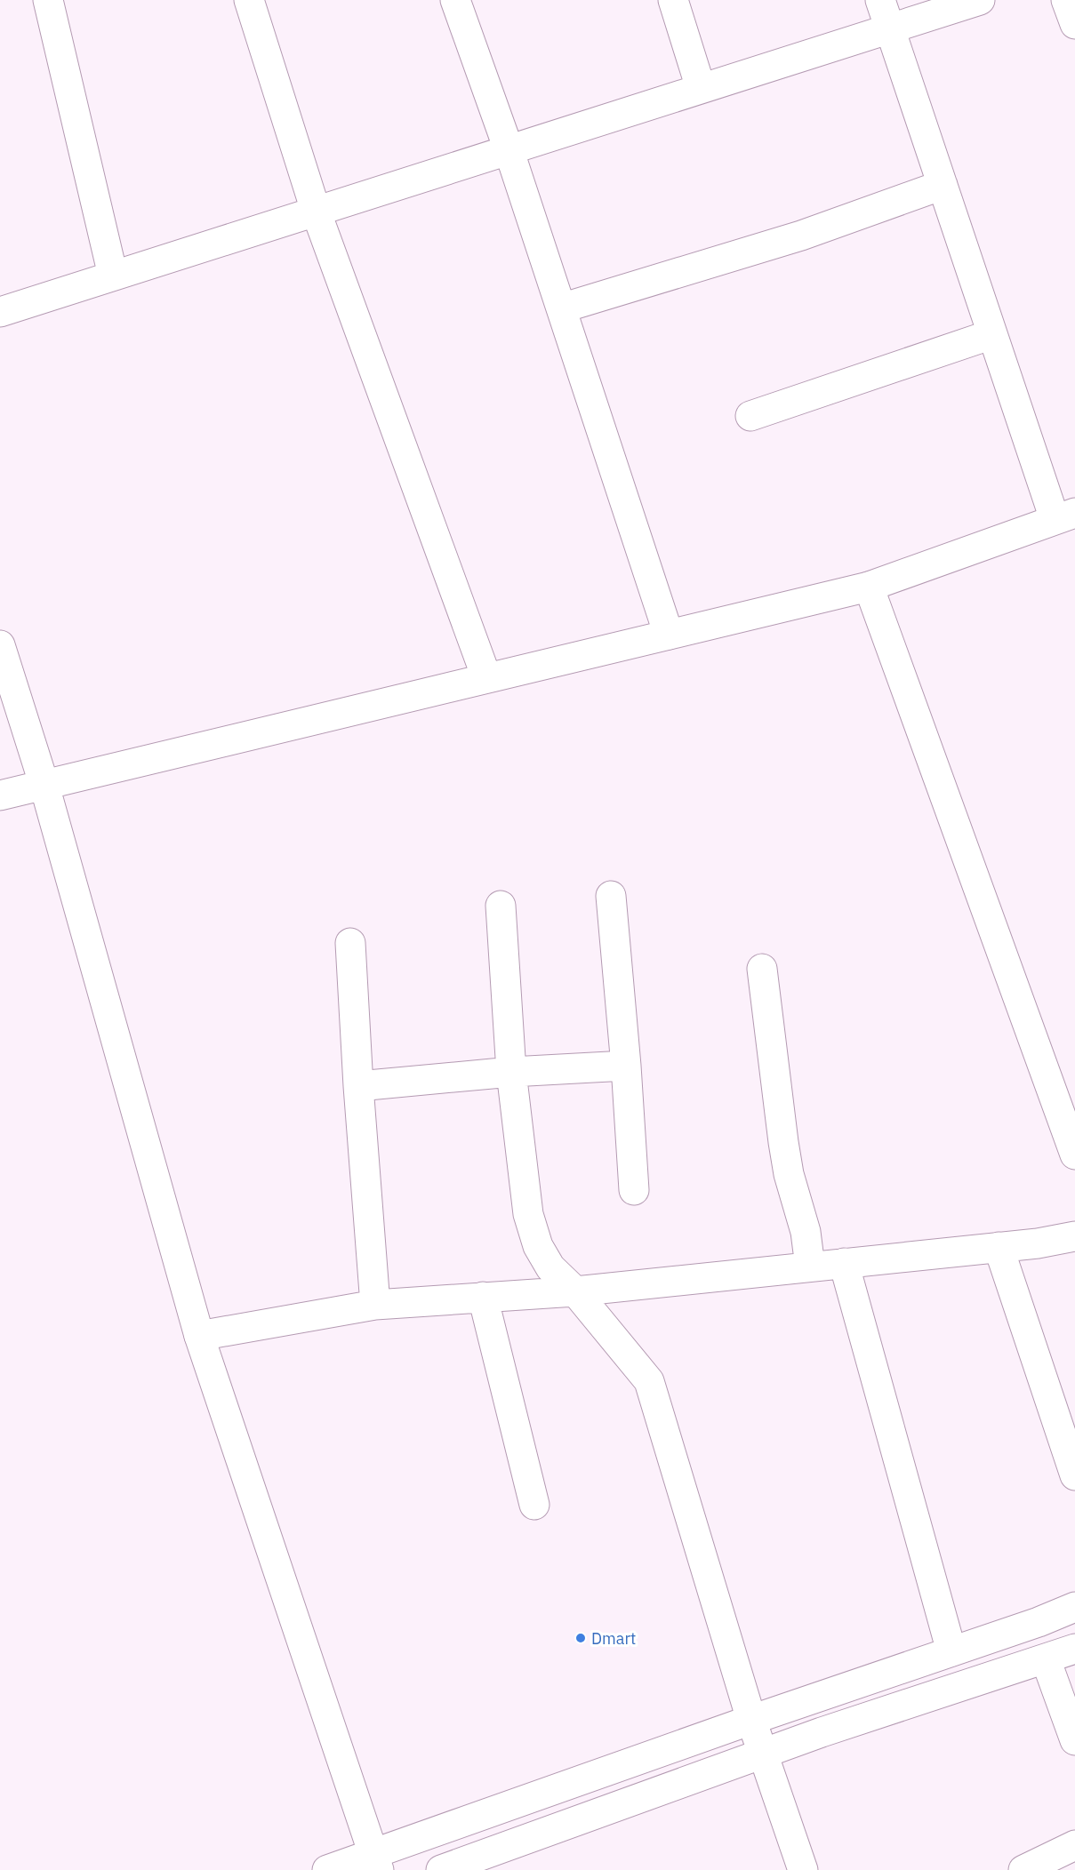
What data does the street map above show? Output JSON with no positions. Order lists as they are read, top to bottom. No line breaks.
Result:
{"places":["Dmart"]}
